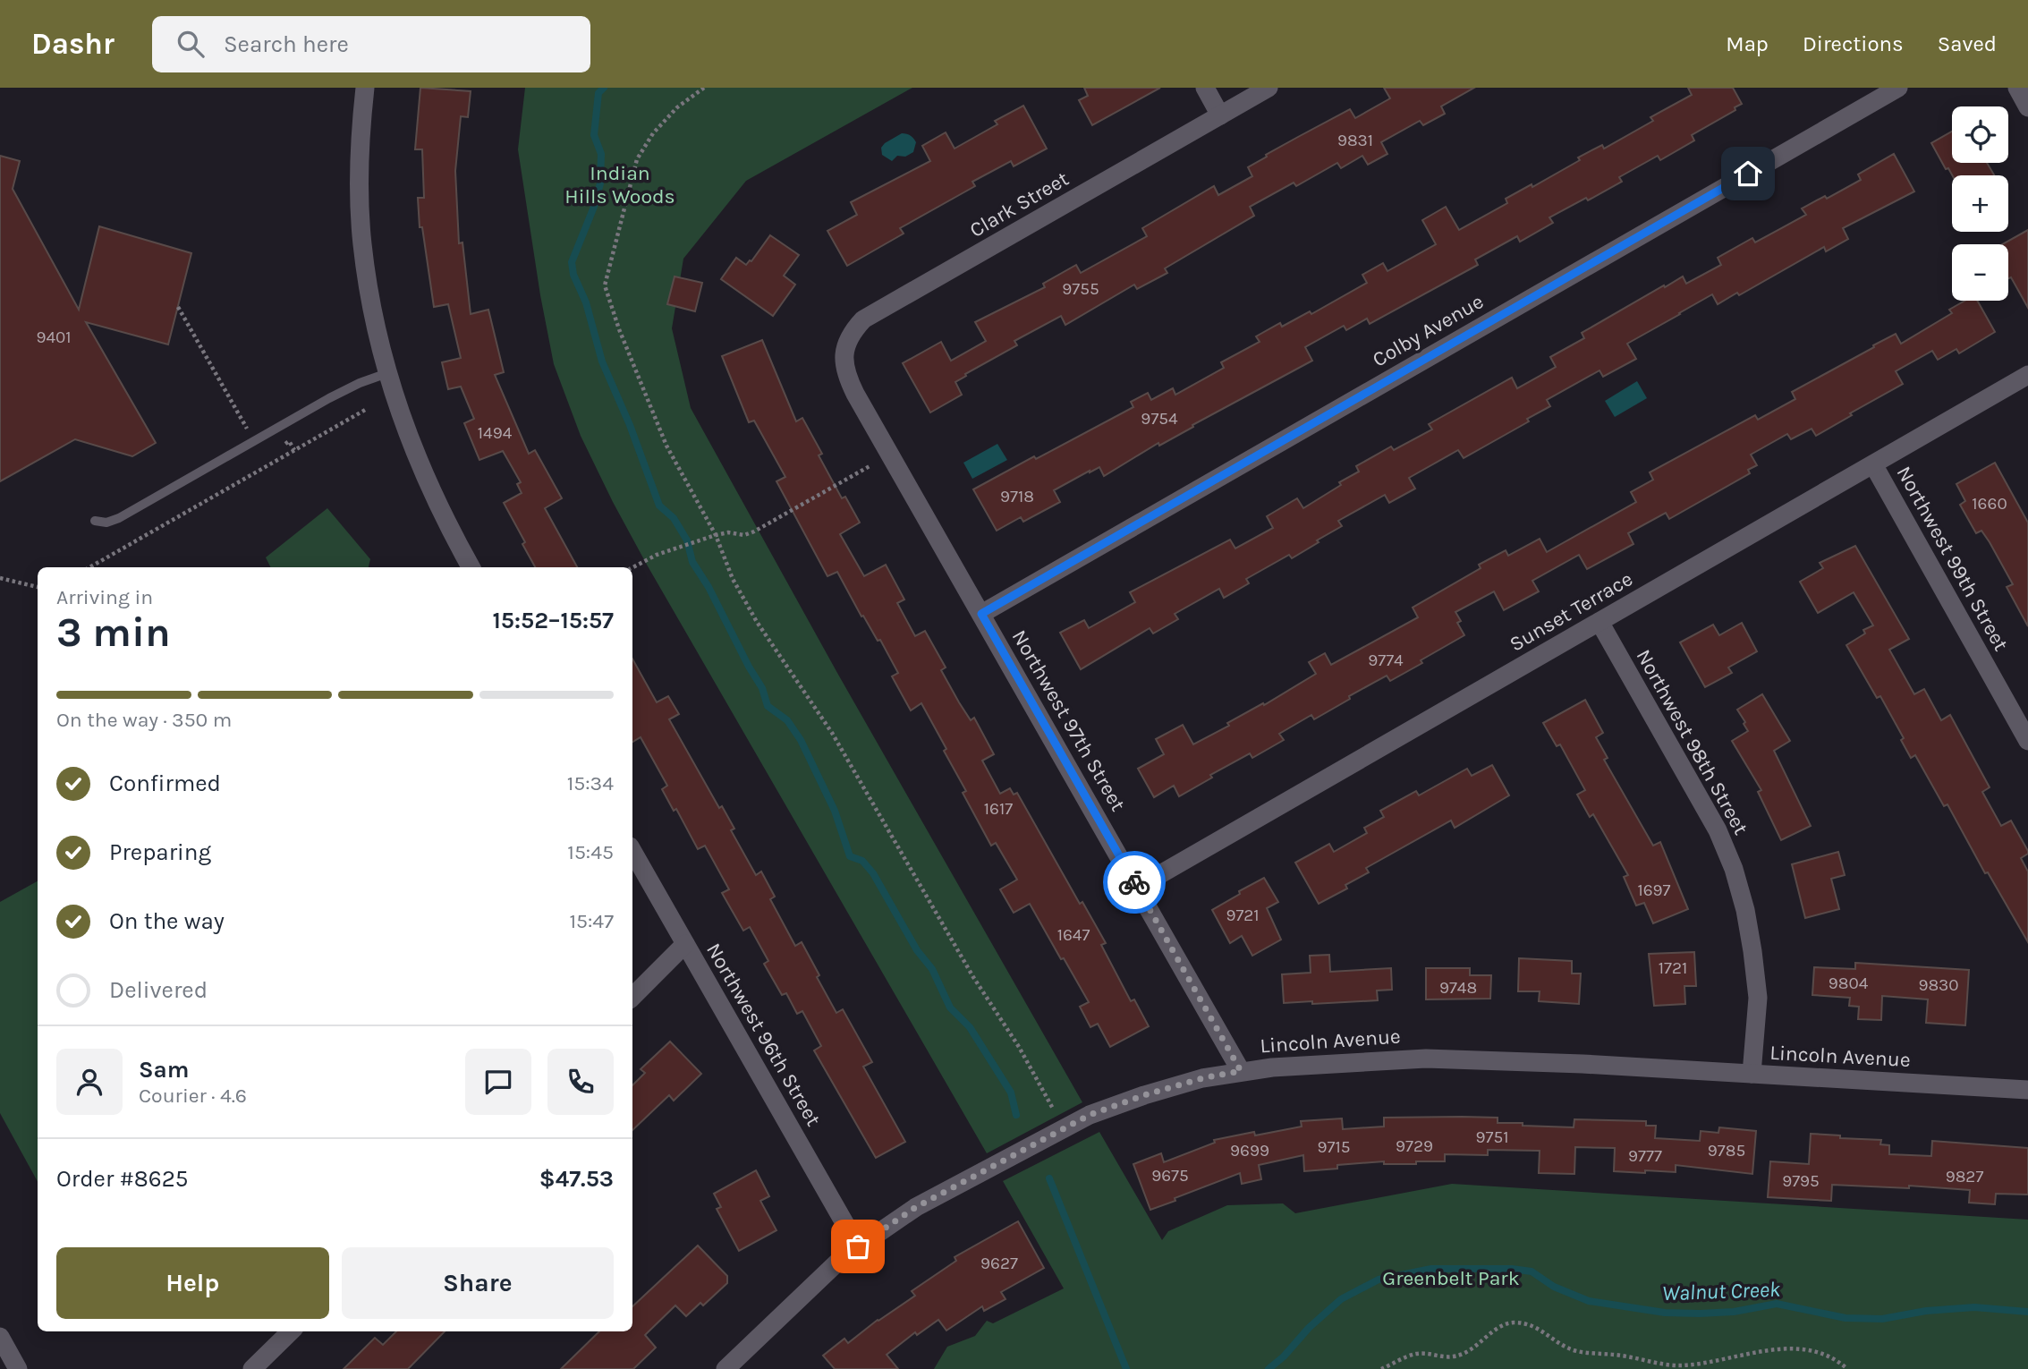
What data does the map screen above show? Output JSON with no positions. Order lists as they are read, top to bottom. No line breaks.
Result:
{"streets":{"street":["Clark Street","Colby Avenue","Northwest 99th Street","Sunset Terrace","Northwest 97th Street","Northwest 98th Street","Northwest 96th Street","Lincoln Avenue"]},"crossings":[["Clark Street","Northwest 97th Street"],["Colby Avenue","Northwest 97th Street"],["Northwest 99th Street","Sunset Terrace"],["Sunset Terrace","Northwest 97th Street"],["Sunset Terrace","Northwest 98th Street"],["Northwest 97th Street","Lincoln Avenue"],["Northwest 98th Street","Lincoln Avenue"],["Northwest 96th Street","Lincoln Avenue"]],"water":["Walnut Creek"],"parks":["Indian Hills Woods","Greenbelt Park"],"house_numbers":["9831","9755","9401","9754","1494","9718","1660","9774","1617","1697","9721","1647","1721","9804","9830","9748","9751","9729","9715","9699","9785","9777","9675","9827","9795","9627"],"page":{"header":"Dashr","search":"Search here","nav":["Map","Directions","Saved"],"map_buttons":["+","−"],"heading":["3 min","Arriving in","15:52–15:57"],"panel":["Sam","Courier · 4.6","Order #8625","$47.53"],"bar":"On the way · 350 m","list":[["Confirmed","15:34"],["Preparing","15:45"],["On the way","15:47"],"Delivered"],"buttons":["Help","Share"]}}
